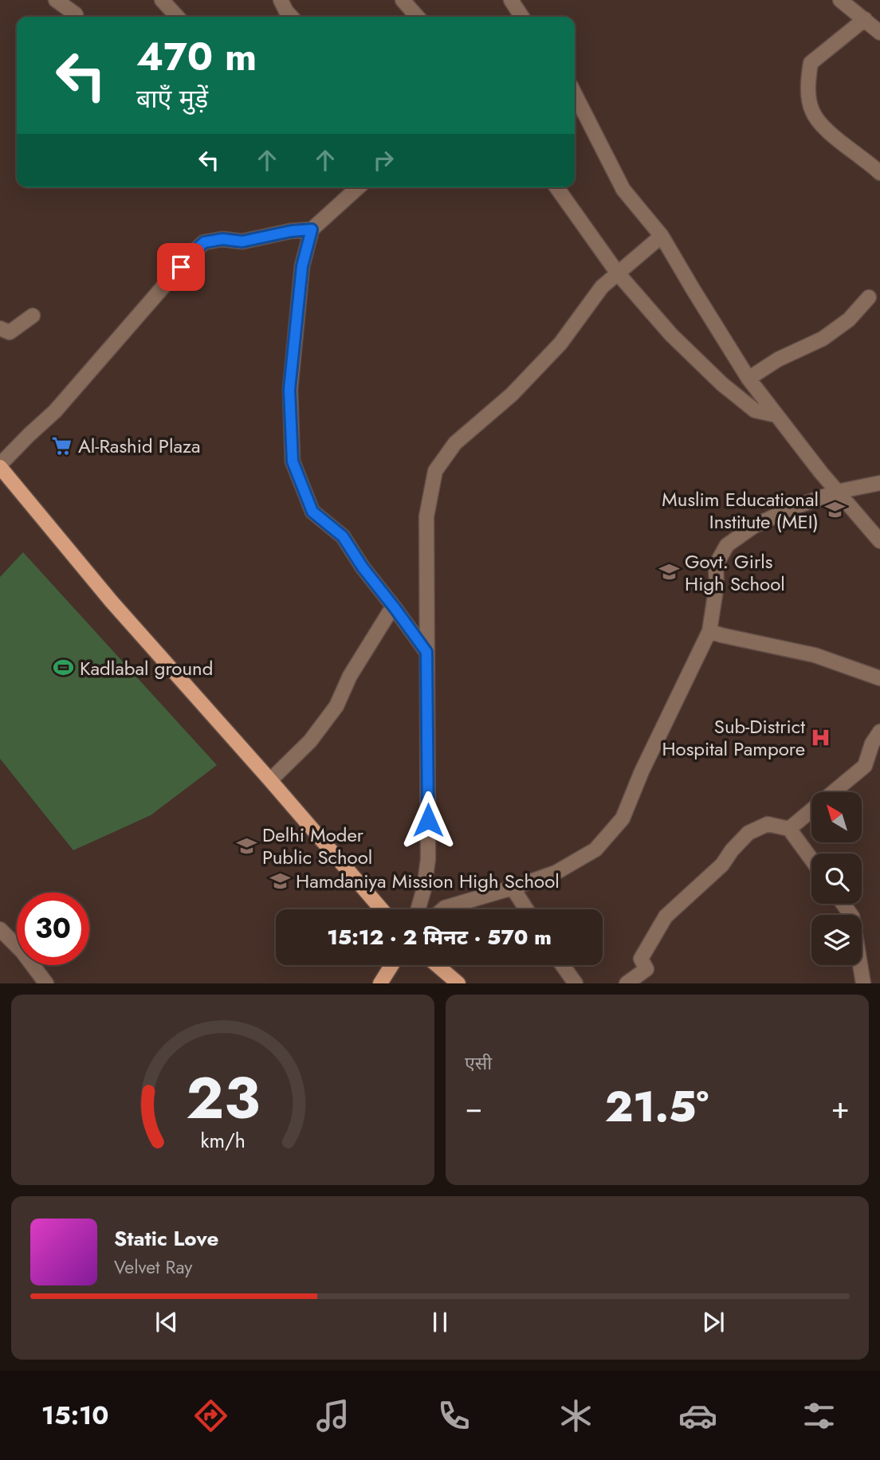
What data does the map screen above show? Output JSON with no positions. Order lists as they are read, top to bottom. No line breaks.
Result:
{"places":{"supermarket":["Al-Rashid Plaza"],"school or university":["Muslim Educational Institute (MEI)","Govt. Girls High School","Delhi Moder Public School","Hamdaniya Mission High School"],"sports":["Kadlabal ground"],"hospital":["Sub-District Hospital Pampore"]},"north":"top left","page":{"turn":["470 m","बाएँ मुड़ें"],"limit":"30","trip":"15:12 · 2 मिनट · 570 m","tile":"एसी","heat":["−","21.5°","+"],"song":["Static Love","Velvet Ray"],"tabs":"15:10","gauge":["23","km/h"]}}
